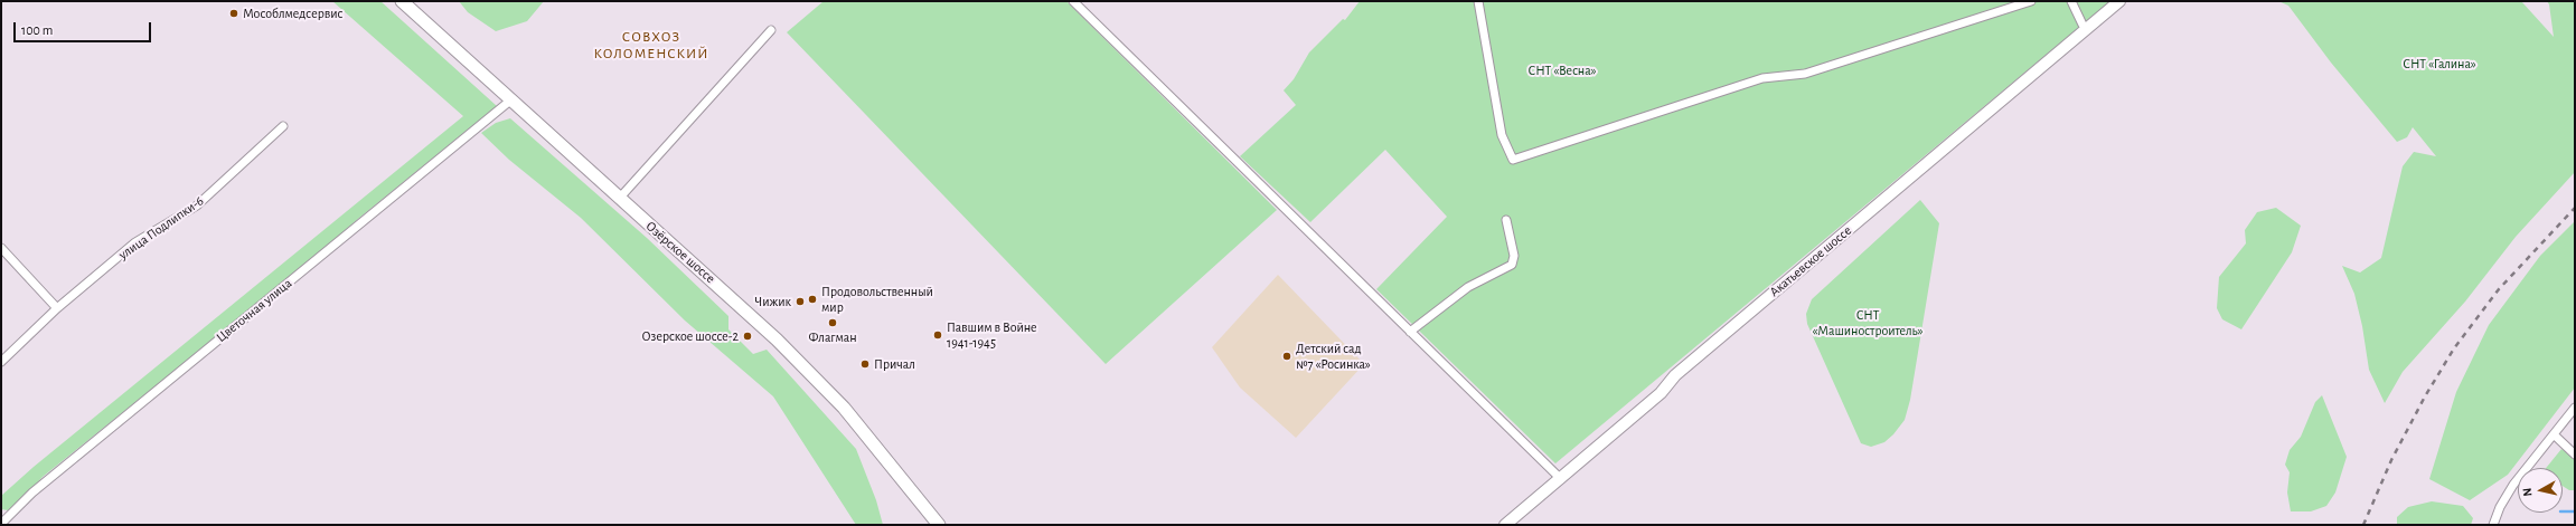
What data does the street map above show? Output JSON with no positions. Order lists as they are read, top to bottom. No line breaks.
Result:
{"streets":{"main road":["Озёрское шоссе","Акатьевское шоссе"],"street":["улица Подлипки-6","Цветочная улица"]},"crossings":[["Озёрское шоссе","Цветочная улица"]],"districts":["СОВХОЗ КОЛОМЕНСКИЙ"],"parks":["СНТ «Галина»","СНТ «Весна»","СНТ «Машиностроитель»"],"places":["Мособлмедсервис","Продовольственный мир","Чижик","Флагман","Павшим в Войне 1941-1945","Озерское шоссе-2","Детский сад №7 «Росинка»","Причал"],"scale_bar":"100 m","north":"left"}
